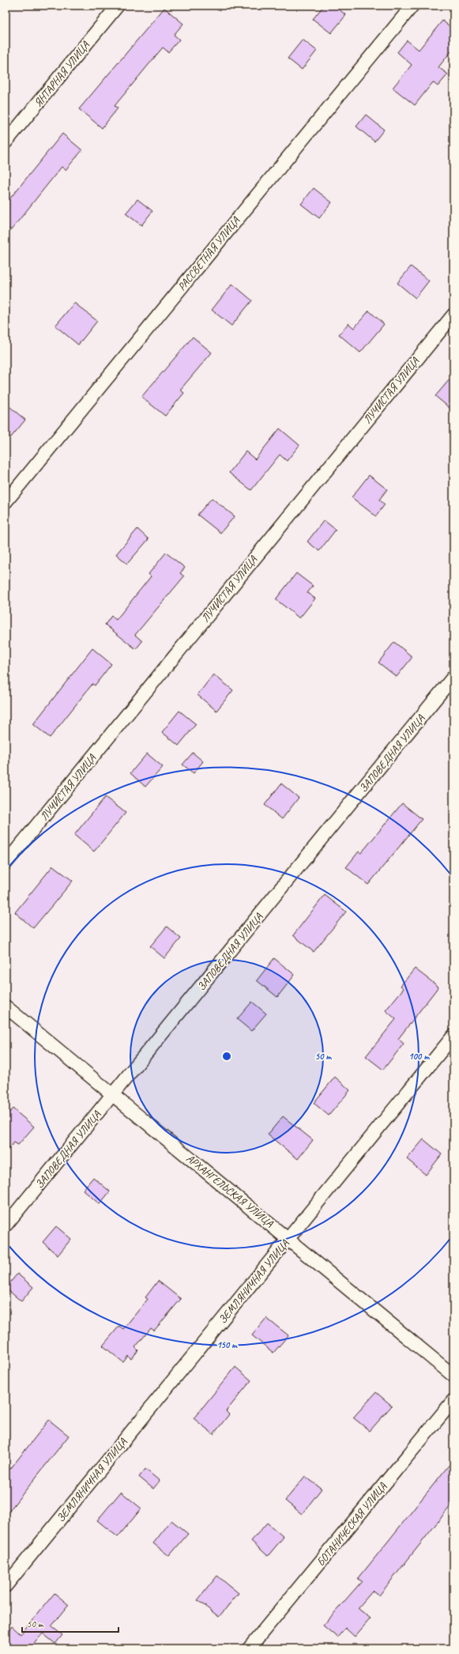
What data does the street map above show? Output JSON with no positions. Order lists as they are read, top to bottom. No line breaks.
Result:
{"streets":{"street":["ЯНТАРНАЯ УЛИЦА","РАССВЕТНАЯ УЛИЦА","ЛУЧИСТАЯ УЛИЦА","ЗАПОВЕДНАЯ УЛИЦА","АРХАНГЕЛЬСКАЯ УЛИЦА","ЗЕМЛЯНИЧНАЯ УЛИЦА","БОТАНИЧЕСКАЯ УЛИЦА"]},"crossings":[["ЗАПОВЕДНАЯ УЛИЦА","АРХАНГЕЛЬСКАЯ УЛИЦА"],["АРХАНГЕЛЬСКАЯ УЛИЦА","ЗЕМЛЯНИЧНАЯ УЛИЦА"]],"scale_bar":"50 m","rings":["50 m","100 m","150 m"]}
